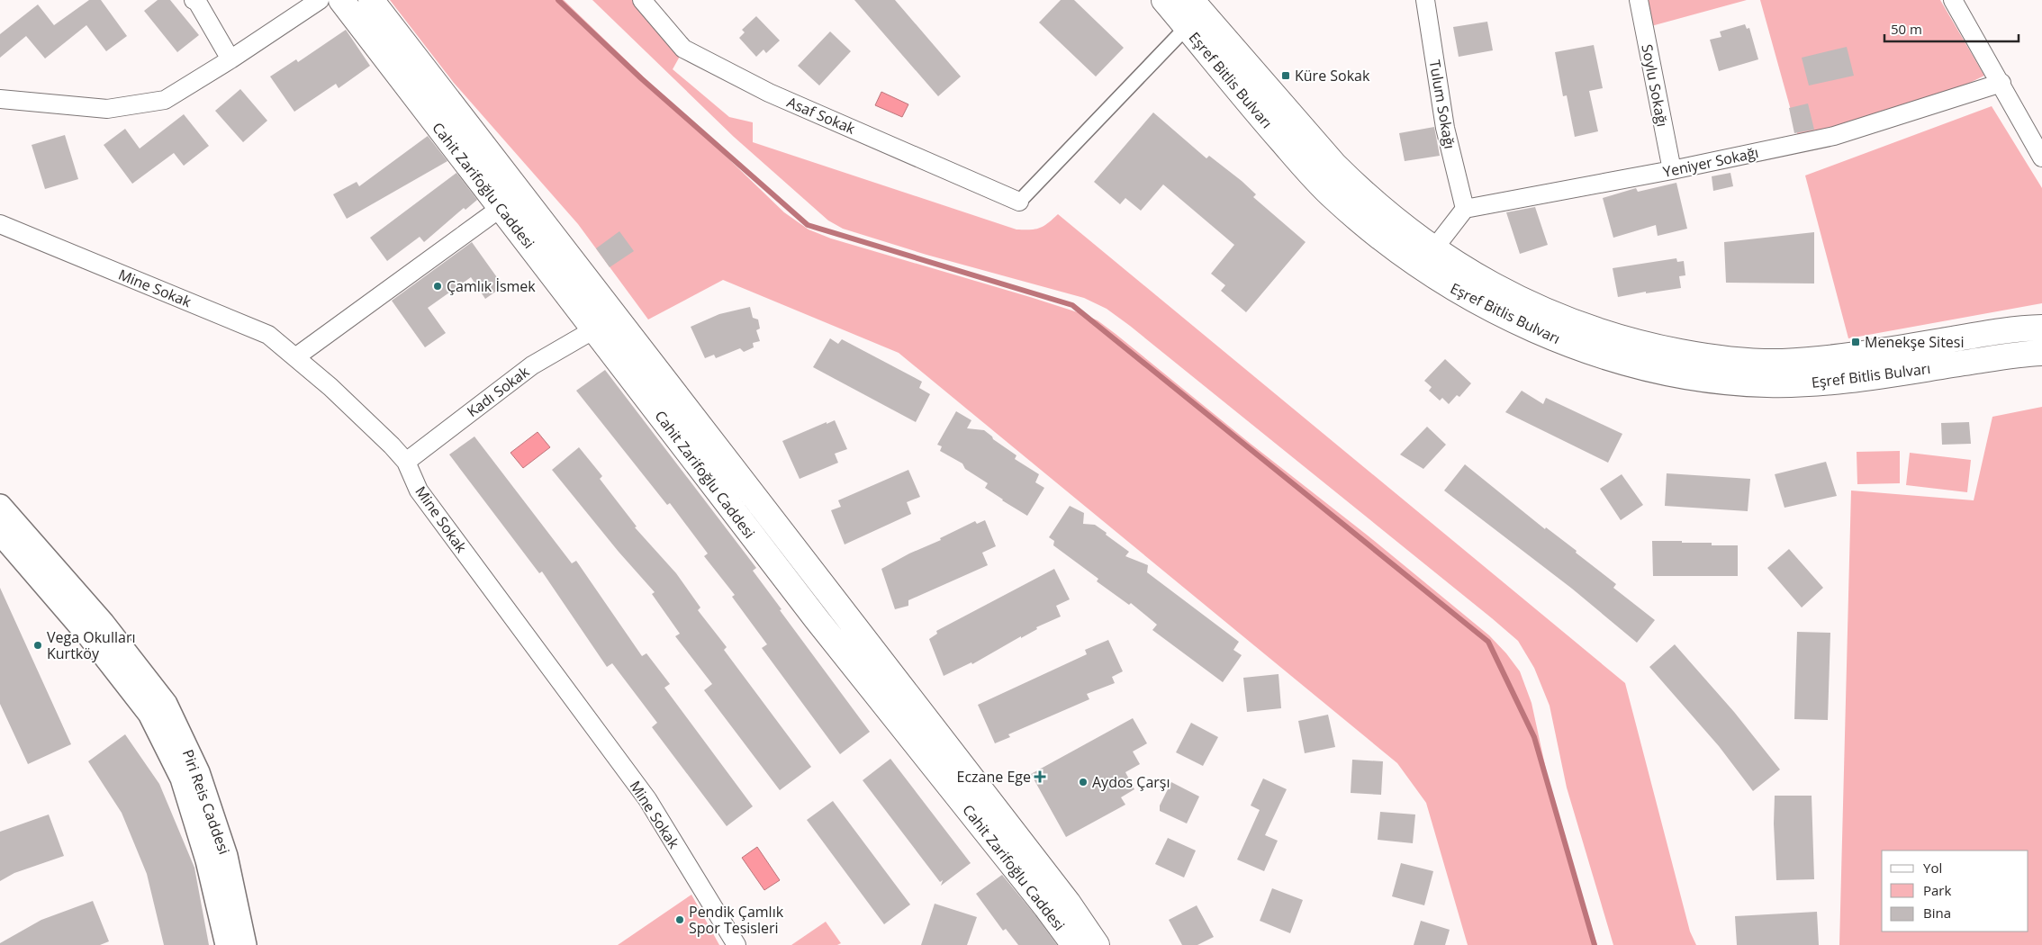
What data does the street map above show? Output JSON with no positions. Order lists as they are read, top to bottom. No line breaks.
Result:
{"streets":{"main road":["Eşref Bitlis Bulvarı","Cahit Zarifoğlu Caddesi"],"street":["Soylu Sokağı","Tulum Sokağı","Asaf Sokak","Yeniyer Sokağı","Mine Sokak","Kadı Sokak","Piri Reis Caddesi"]},"crossings":[["Soylu Sokağı","Yeniyer Sokağı"],["Tulum Sokağı","Yeniyer Sokağı"],["Cahit Zarifoğlu Caddesi","Kadı Sokak"],["Mine Sokak","Kadı Sokak"]],"places":{"transit":["Küre Sokak","Menekşe Sitesi"],"other":["Çamlık İsmek","Vega Okulları Kurtköy","Aydos Çarşı","Pendik Çamlık Spor Tesisleri"],"health":["Eczane Ege"]},"legend":["Yol","Park","Bina"],"scale_bar":"50 m"}
